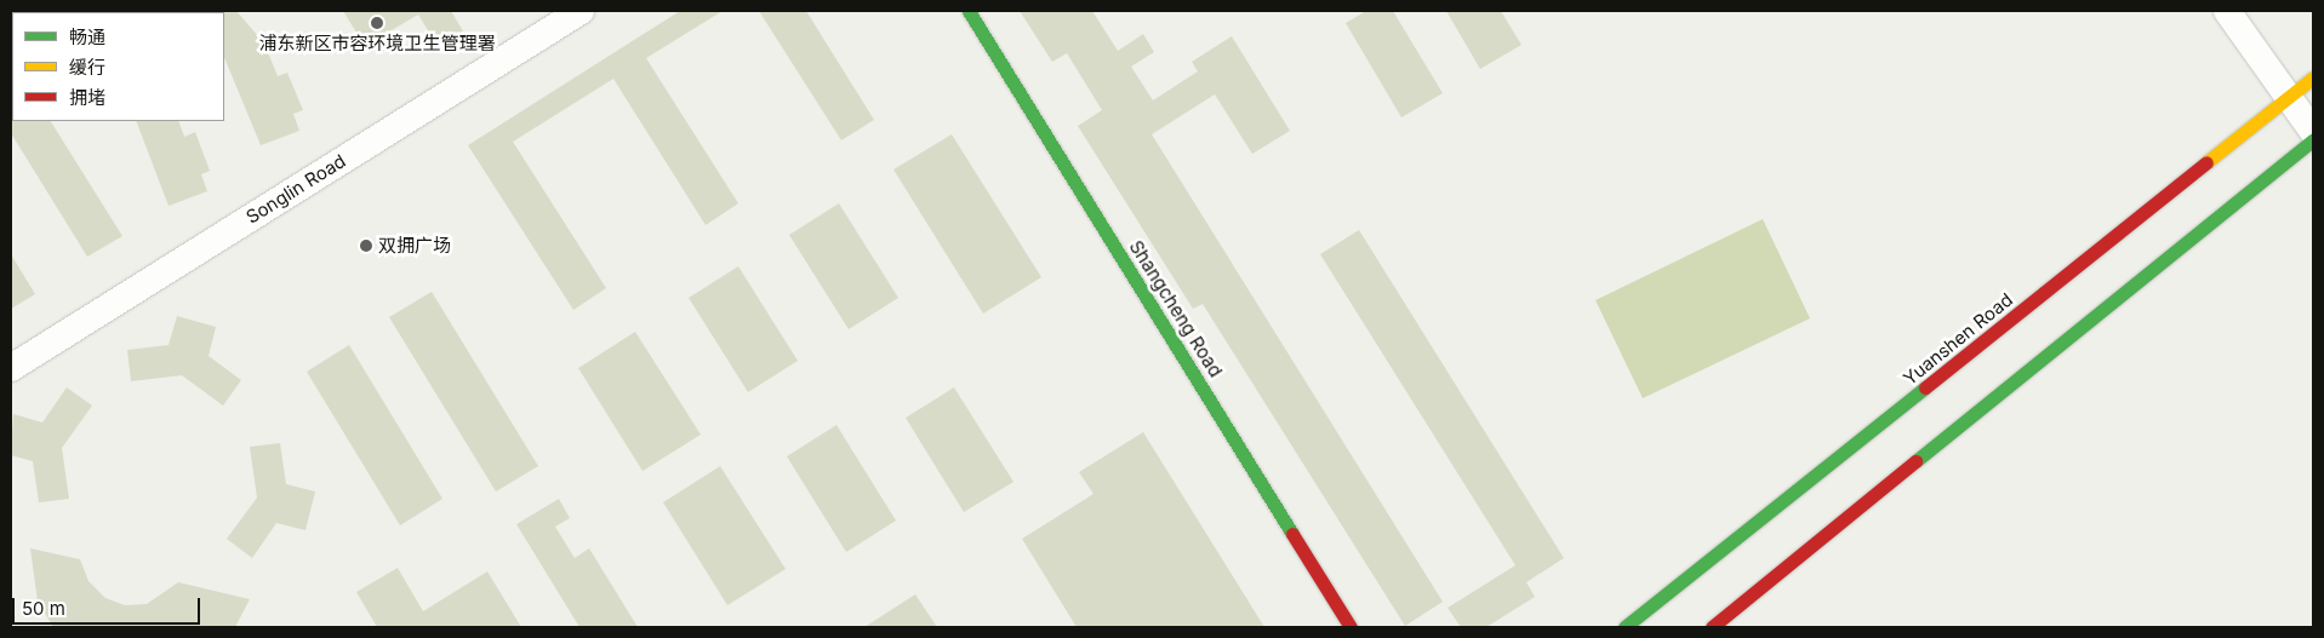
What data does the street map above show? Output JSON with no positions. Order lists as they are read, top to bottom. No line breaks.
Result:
{"streets":{"main road":["Shangcheng Road","Yuanshen Road"],"street":["Songlin Road"]},"places":["浦东新区市容环境卫生管理署","双拥广场"],"legend":["畅通","缓行","拥堵"],"scale_bar":"50 m"}
